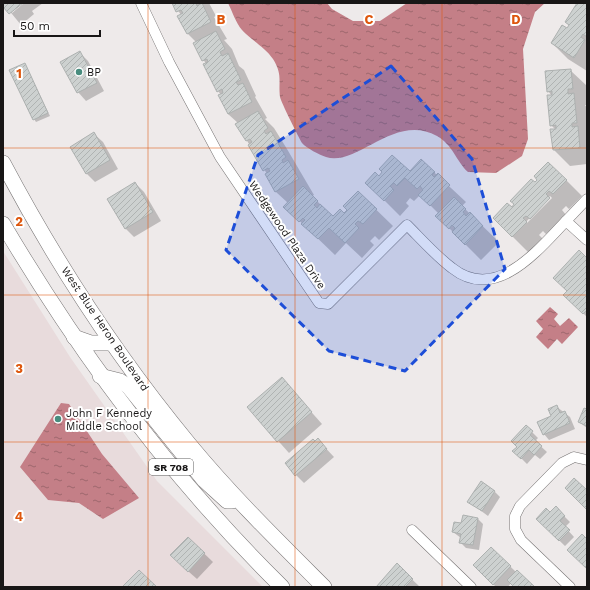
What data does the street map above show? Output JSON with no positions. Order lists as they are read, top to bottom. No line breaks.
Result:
{"streets":{"main road":["West Blue Heron Boulevard","SR 708"],"street":["Wedgewood Plaza Drive"]},"places":["BP","John F Kennedy Middle School"],"scale_bar":"50 m","grid":{"columns":["B","C","D"],"rows":["1","2","3","4"]}}
